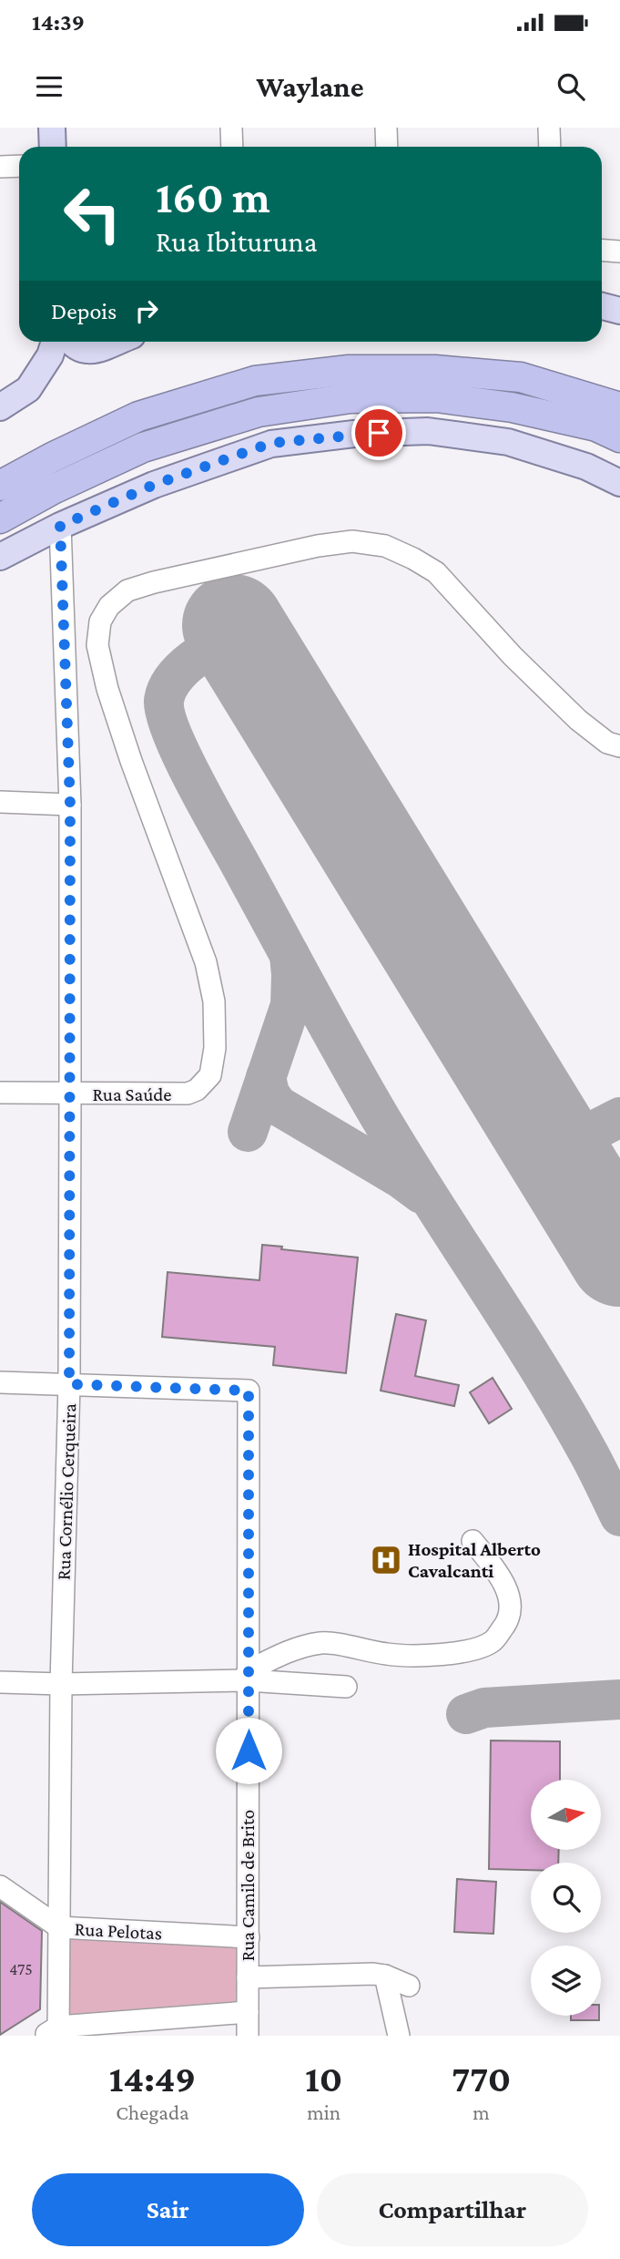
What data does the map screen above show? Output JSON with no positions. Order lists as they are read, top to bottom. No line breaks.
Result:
{"streets":{"street":["Rua Saúde","Rua Cornélio Cerqueira","Rua Camilo de Brito","Rua Pelotas"]},"crossings":[["Rua Saúde","Rua Cornélio Cerqueira"],["Rua Cornélio Cerqueira","Rua Camilo de Brito"],["Rua Cornélio Cerqueira","Rua Pelotas"],["Rua Camilo de Brito","Rua Pelotas"]],"places":{"hospital":["Hospital Alberto Cavalcanti"]},"house_numbers":["475"],"north":"right","page":{"status":"14:39","header":"Waylane","turn":["160 m","Rua Ibituruna"],"then":"Depois","eta":["14:49","Chegada","10","min","770","m"],"buttons":["Sair","Compartilhar"]}}
